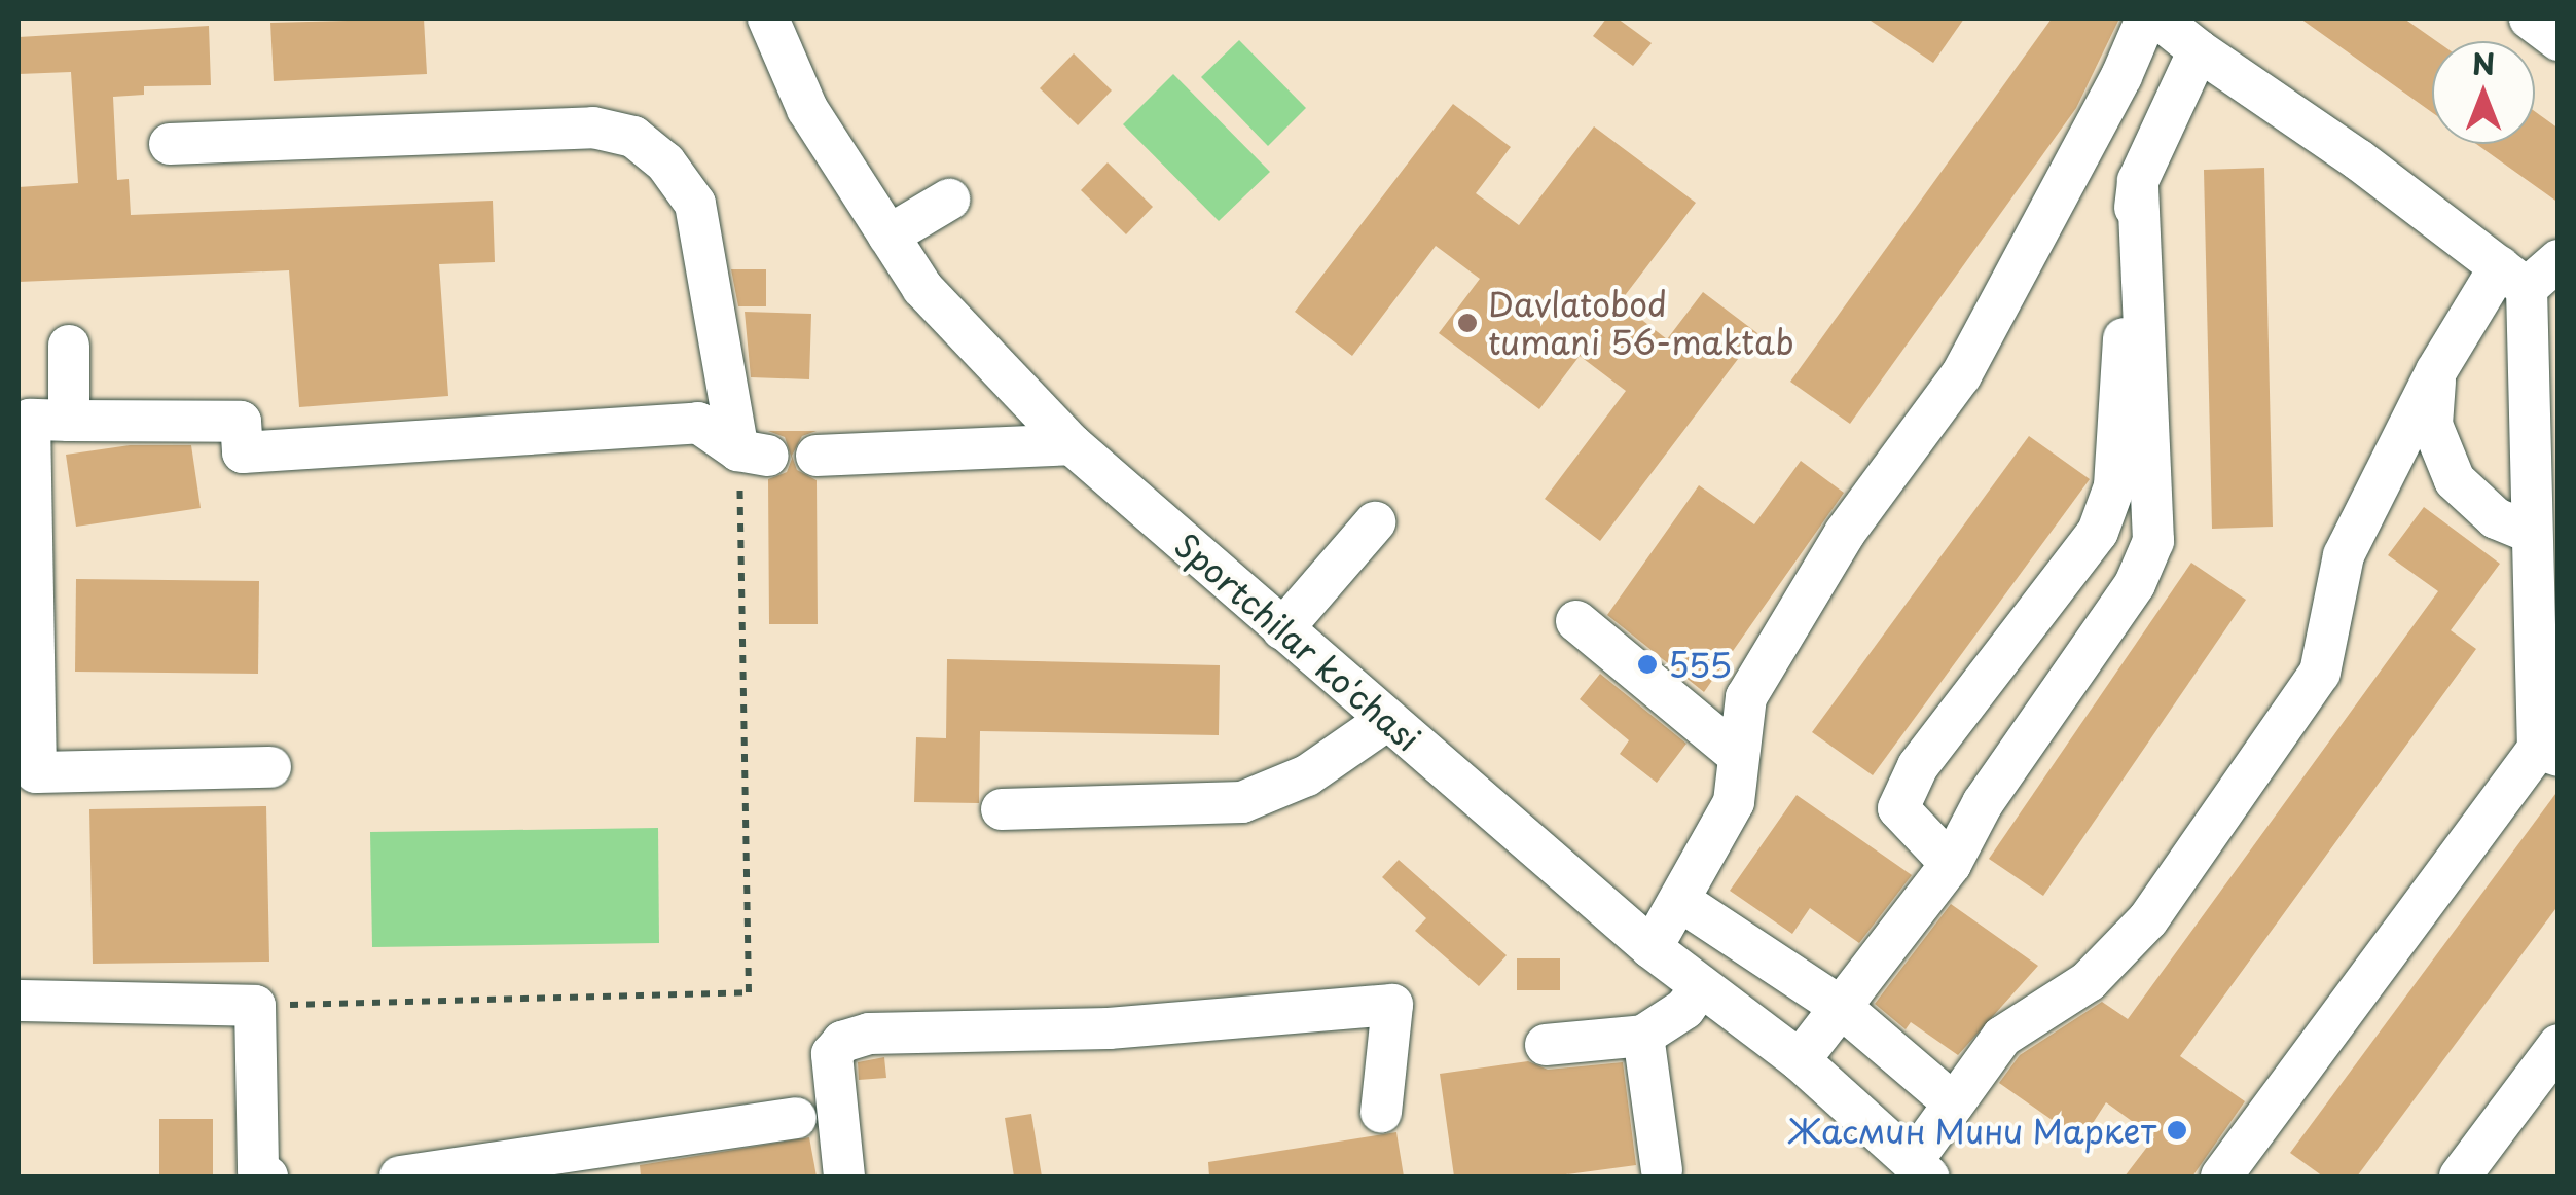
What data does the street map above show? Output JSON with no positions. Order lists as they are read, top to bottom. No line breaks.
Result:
{"streets":{"street":["Sportchilar ko'chasi"]},"places":["Davlatobod tumani 56-maktab","555","Жасмин Мини Маркет"],"north":"top"}
